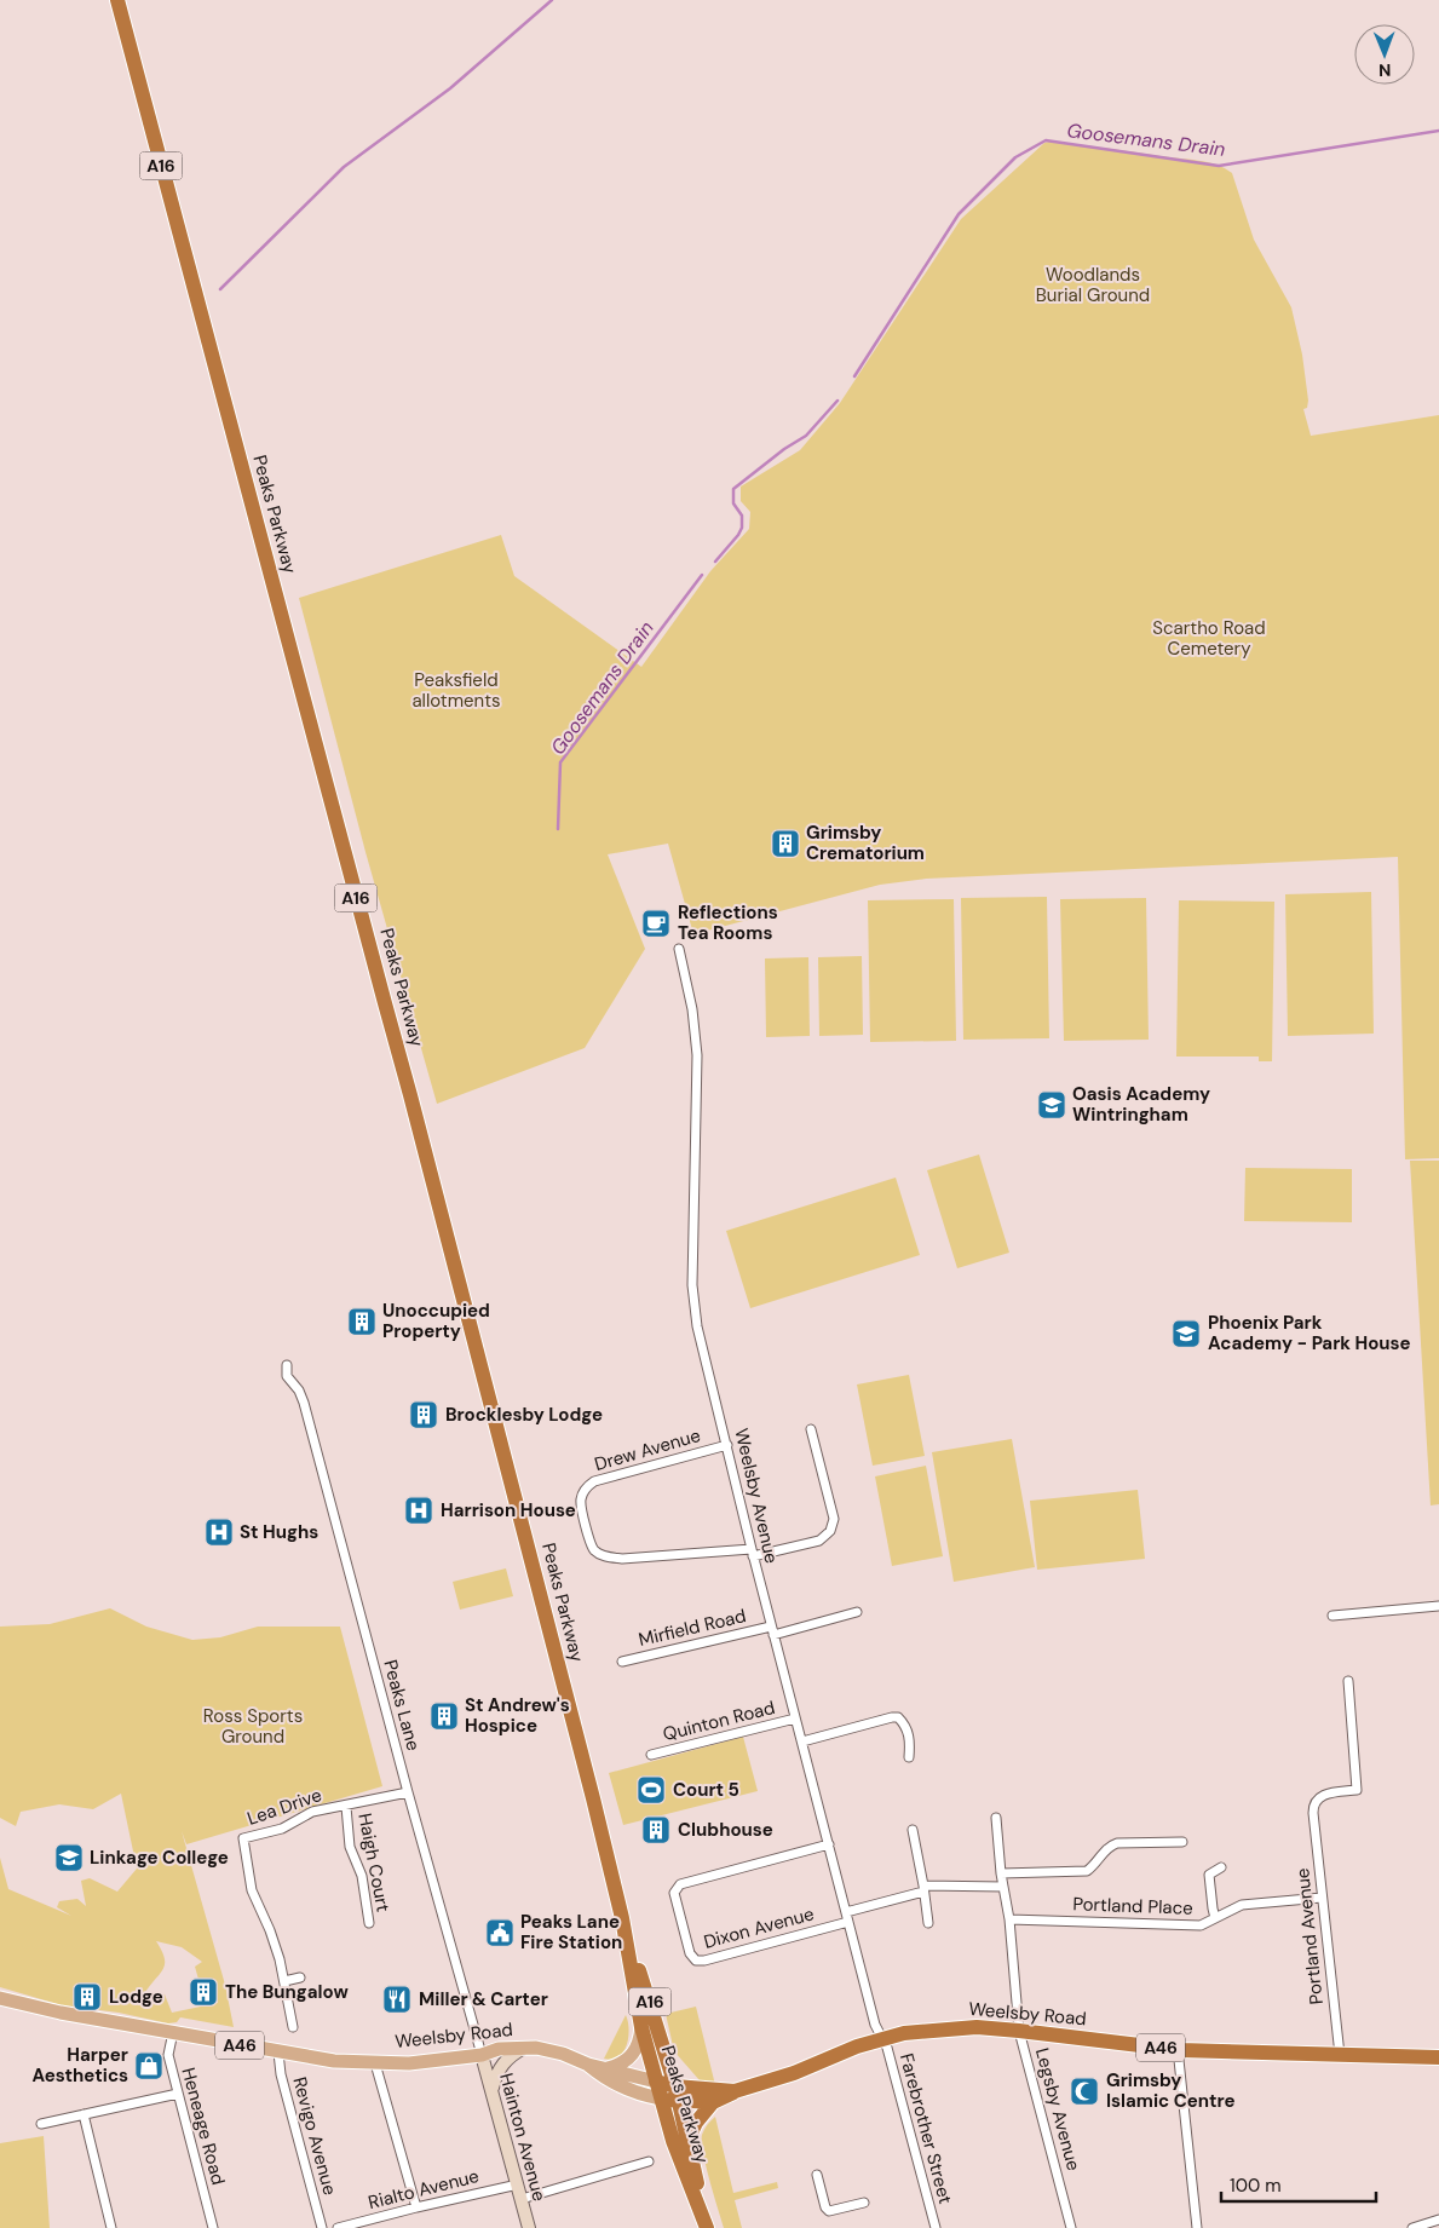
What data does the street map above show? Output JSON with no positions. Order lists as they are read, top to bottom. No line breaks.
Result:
{"streets":{"highway":["A16","Peaks Parkway","Weelsby Road","A46"],"main road":["Hainton Avenue"],"street":["Drew Avenue","Weelsby Avenue","Mirfield Road","Peaks Lane","Quinton Road","Lea Drive","Haigh Court","Portland Place","Dixon Avenue","Portland Avenue","Legsby Avenue","Heneage Road","Farebrother Street","Revigo Avenue","Rialto Avenue"]},"crossings":[["A16","Peaks Parkway"],["A16","Weelsby Road"],["Peaks Parkway","Weelsby Road"],["Peaks Parkway","A46"],["Drew Avenue","Weelsby Avenue"],["Weelsby Avenue","Mirfield Road"],["Weelsby Avenue","Quinton Road"],["Weelsby Avenue","Dixon Avenue"],["Weelsby Avenue","Weelsby Road"],["Weelsby Avenue","Farebrother Street"],["Peaks Lane","Lea Drive"],["Peaks Lane","Weelsby Road"],["Peaks Lane","Hainton Avenue"],["Lea Drive","Haigh Court"],["Portland Place","Portland Avenue"],["Portland Place","Legsby Avenue"],["Portland Avenue","Weelsby Road"],["Weelsby Road","A46"],["Weelsby Road","Legsby Avenue"],["Weelsby Road","Heneage Road"],["Weelsby Road","Farebrother Street"],["Weelsby Road","Revigo Avenue"],["Weelsby Road","Hainton Avenue"],["Hainton Avenue","Rialto Avenue"]],"water":["Goosemans Drain"],"parks":["Woodlands Burial Ground","Scartho Road Cemetery","Peaksfield allotments","Ross Sports Ground"],"places":{"building":["Grimsby Crematorium","Unoccupied Property","Brocklesby Lodge","St Andrew's Hospice","Clubhouse","The Bungalow","Lodge"],"cafe":["Reflections Tea Rooms"],"school or university":["Oasis Academy Wintringham","Phoenix Park Academy - Park House","Linkage College"],"hospital":["Harrison House","St Hughs"],"sports":["Court 5"],"public building":["Peaks Lane Fire Station"],"restaurant":["Miller & Carter"],"shop":["Harper Aesthetics"],"mosque":["Grimsby Islamic Centre"]},"scale_bar":"100 m","north":"bottom"}
